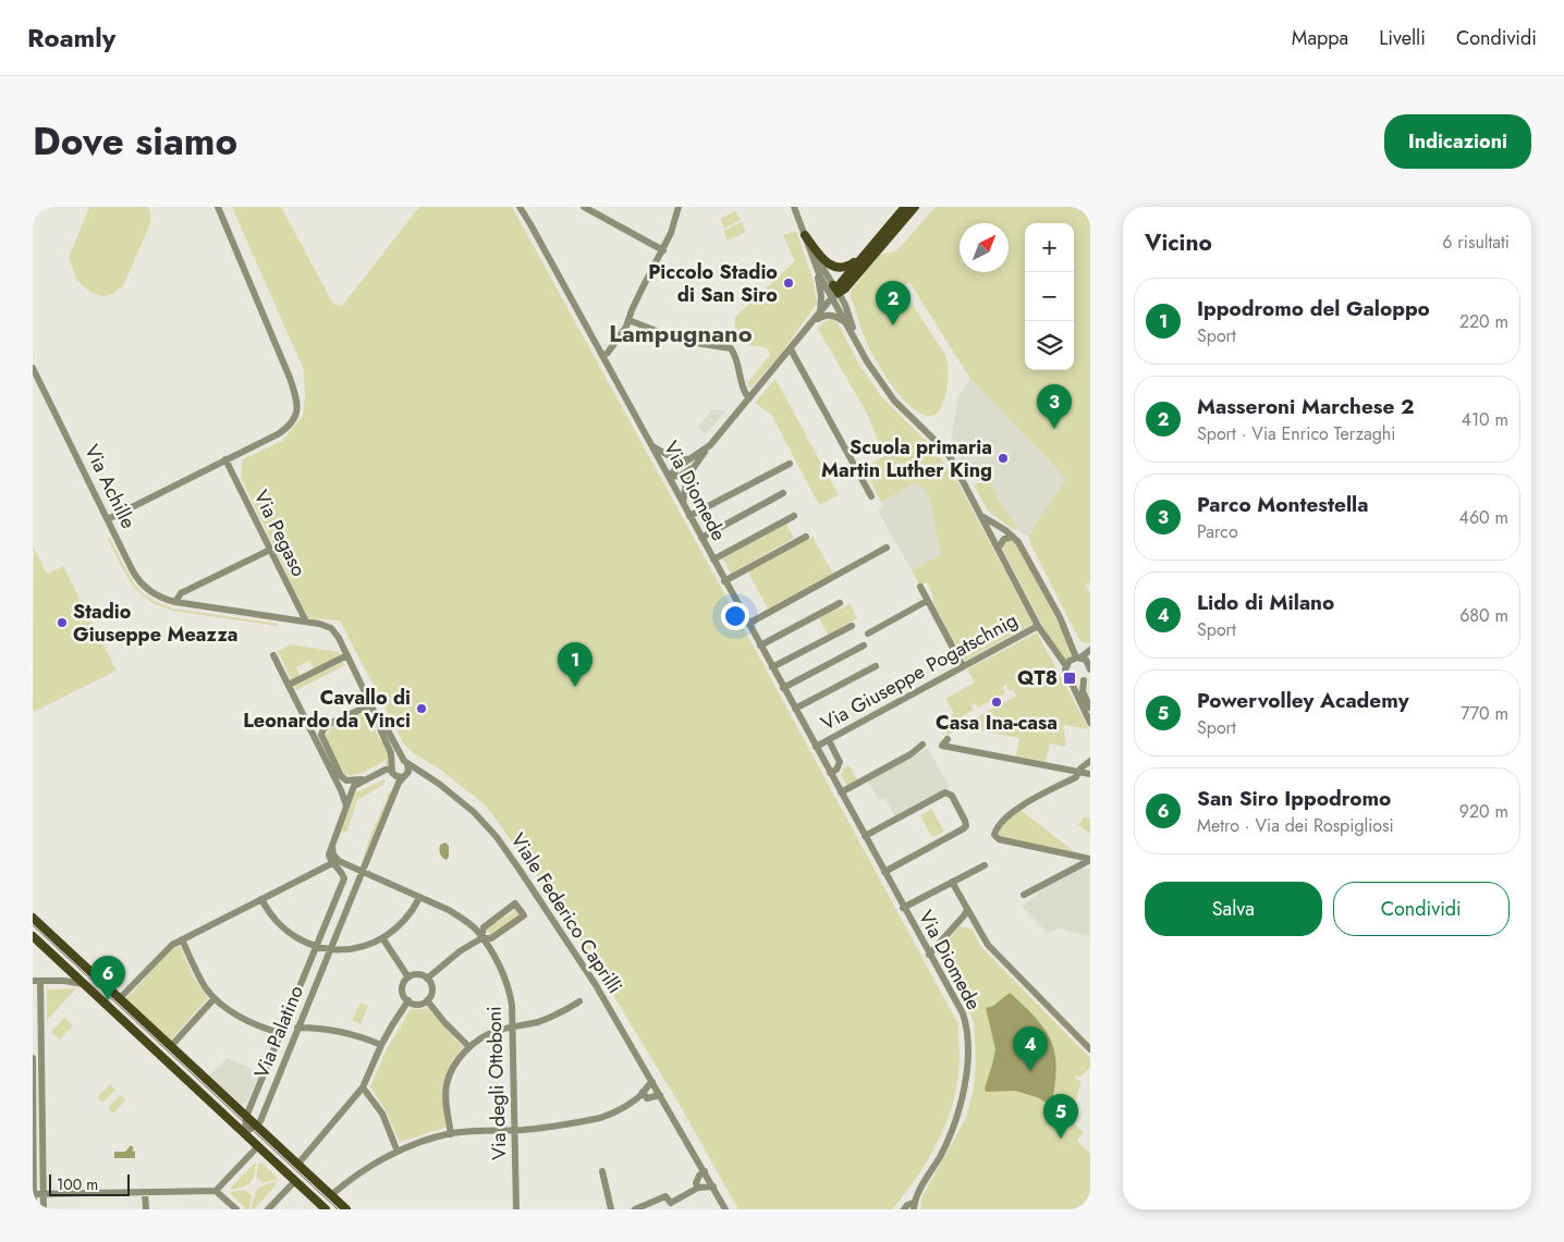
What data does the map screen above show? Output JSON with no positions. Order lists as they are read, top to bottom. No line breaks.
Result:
{"streets":{"street":["Via Achille","Via Diomede","Via Pegaso","Via Giuseppe Pogatschnig","Viale Federico Caprilli","Via Palatino","Via degli Ottoboni"]},"crossings":[["Via Achille","Via Pegaso"],["Via Diomede","Via Giuseppe Pogatschnig"],["Viale Federico Caprilli","Via Palatino"],["Via Palatino","Via degli Ottoboni"]],"districts":["Lampugnano"],"places":{"other":["Piccolo Stadio di San Siro","Scuola primaria Martin Luther King","Stadio Giuseppe Meazza","Casa Ina-casa","Cavallo di Leonardo da Vinci"],"transit":["QT8"]},"scale_bar":"100 m","north":"top right","page":{"header":"Roamly","nav":["Mappa","Livelli","Condividi"],"title":"Dove siamo","buttons":["Indicazioni",["Salva","Condividi"]],"heading":["Vicino","6 risultati"],"map_buttons":["+","−"],"list":[{"mark":"1","name":"Ippodromo del Galoppo","note":"Sport","value":"220 m"},{"mark":"2","name":"Masseroni Marchese 2","note":"Sport · Via Enrico Terzaghi","value":"410 m"},{"mark":"3","name":"Parco Montestella","note":"Parco","value":"460 m"},{"mark":"4","name":"Lido di Milano","note":"Sport","value":"680 m"},{"mark":"5","name":"Powervolley Academy","note":"Sport","value":"770 m"},{"mark":"6","name":"San Siro Ippodromo","note":"Metro · Via dei Rospigliosi","value":"920 m"}],"pins":["2","3","1","6","4","5"],"scale":"100 m"}}
